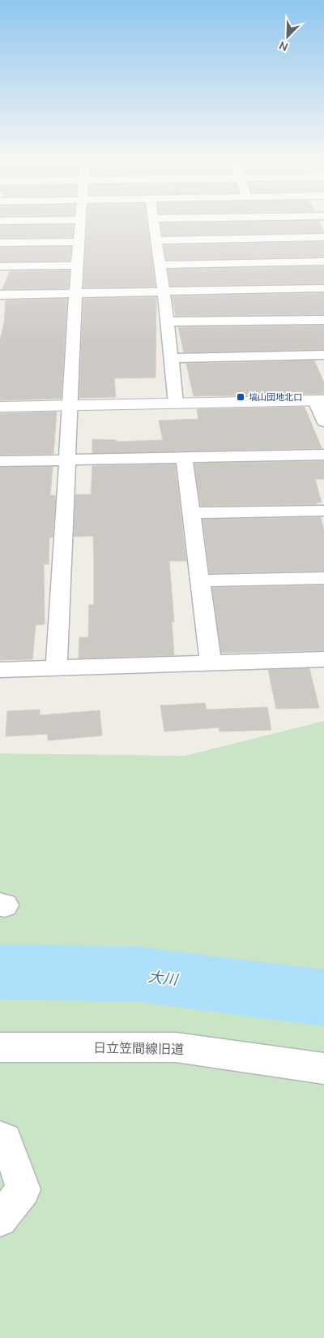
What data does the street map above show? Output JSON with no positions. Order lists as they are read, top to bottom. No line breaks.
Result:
{"streets":{"street":["日立笠間線旧道"]},"water":["大川"],"places":{"transit":["塙山団地北口"]},"north":"bottom left"}
